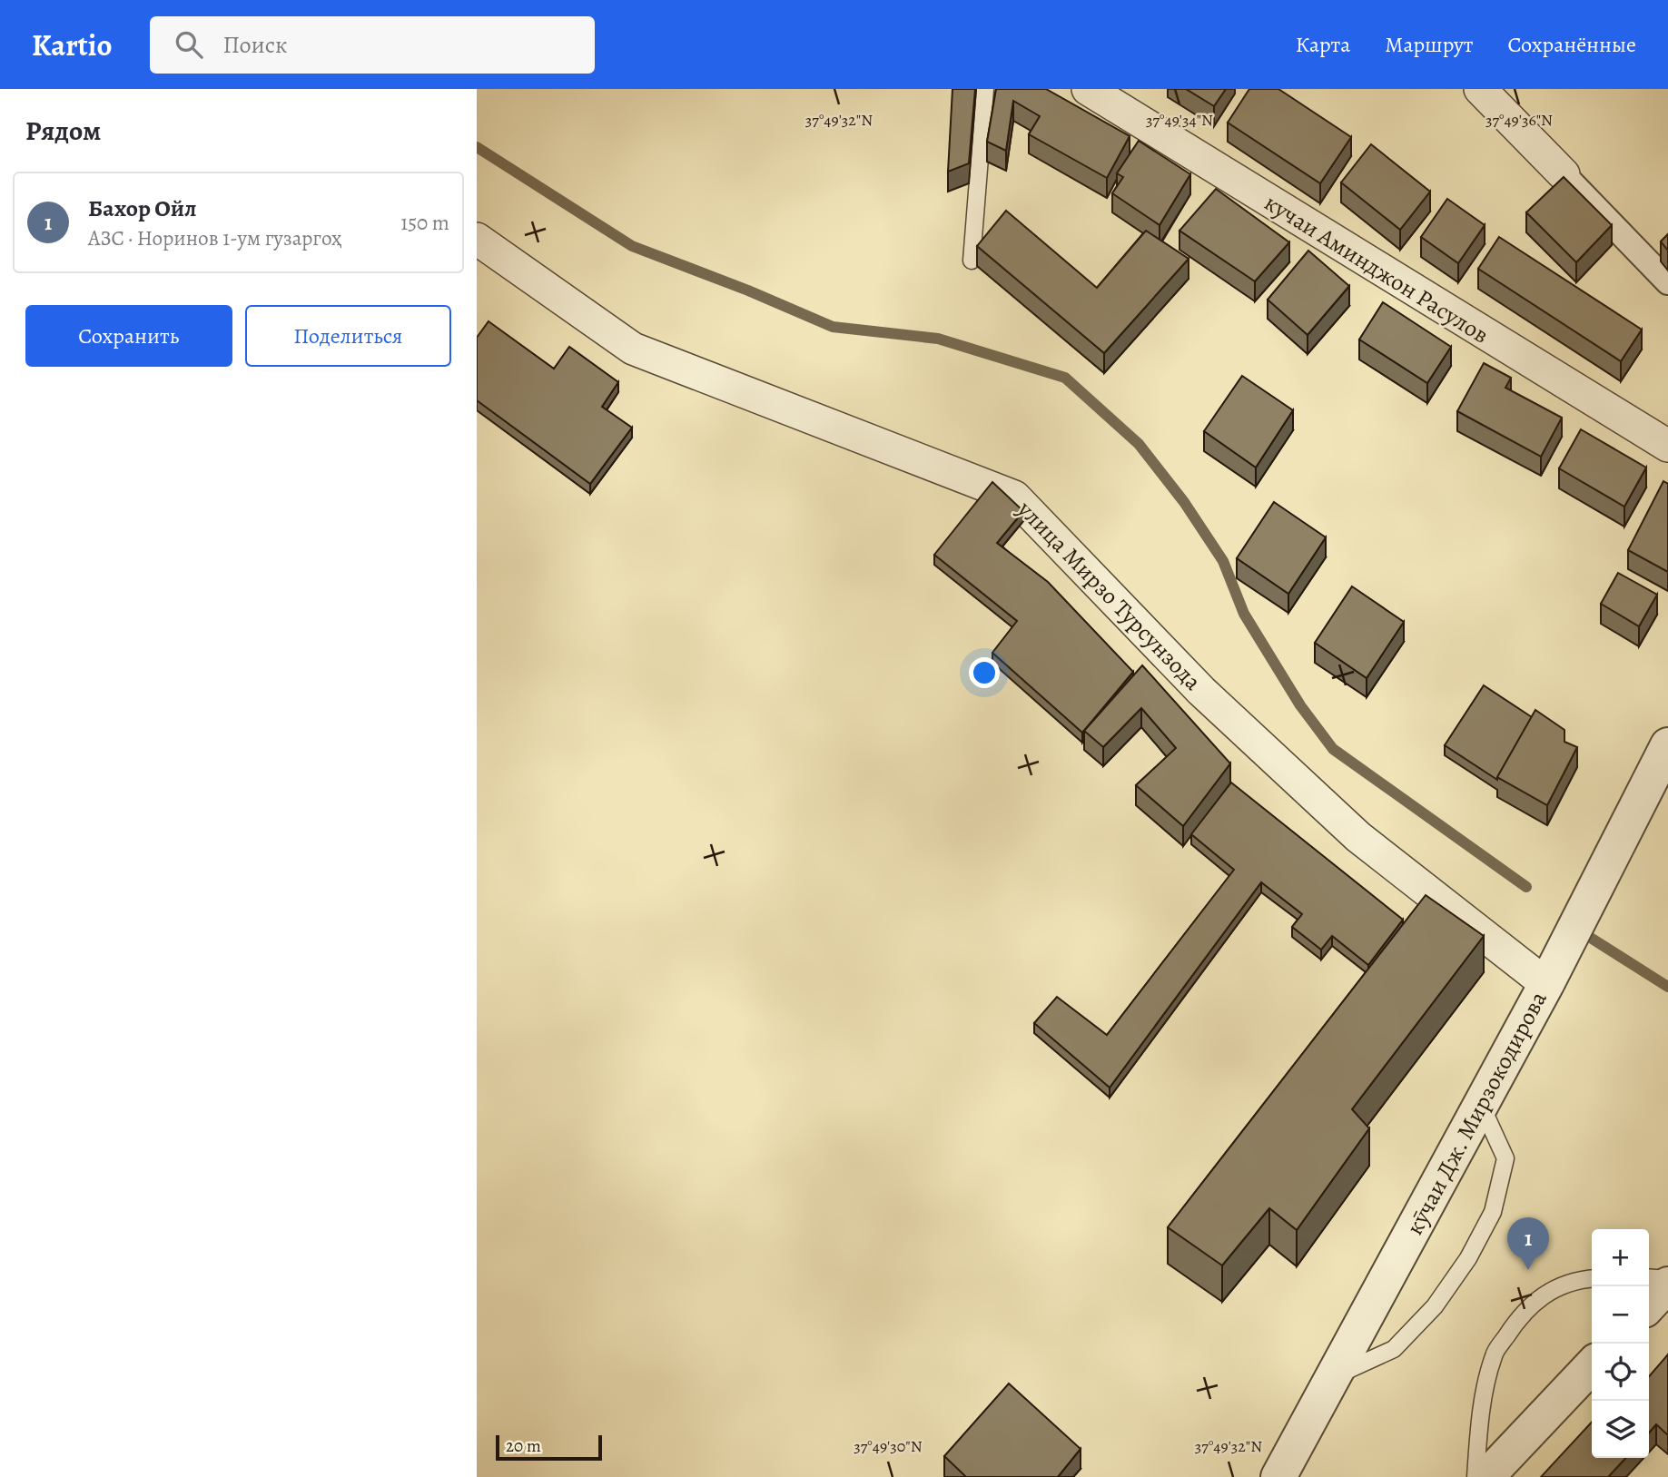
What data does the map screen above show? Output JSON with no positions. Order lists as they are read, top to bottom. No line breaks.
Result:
{"streets":{"street":["кучаи Аминджон Расулов","улица Мирзо Турсунзода","кӯчаи Дж. Мирзокодирова"]},"crossings":[["улица Мирзо Турсунзода","кӯчаи Дж. Мирзокодирова"]],"scale_bar":"20 m","page":{"header":"Kartio","search":"Поиск","nav":["Карта","Маршрут","Сохранённые"],"heading":"Рядом","list":[{"mark":"1","name":"Бахор Ойл","note":"АЗС · Норинов 1-ум гузаргоҳ","value":"150 m"}],"buttons":["Сохранить","Поделиться"],"pins":"1","map_buttons":["+","−"],"scale":"20 m"},"coordinates":["37°49'32\"N","37°49'34\"N","37°49'36\"N","37°49'30\"N"]}
